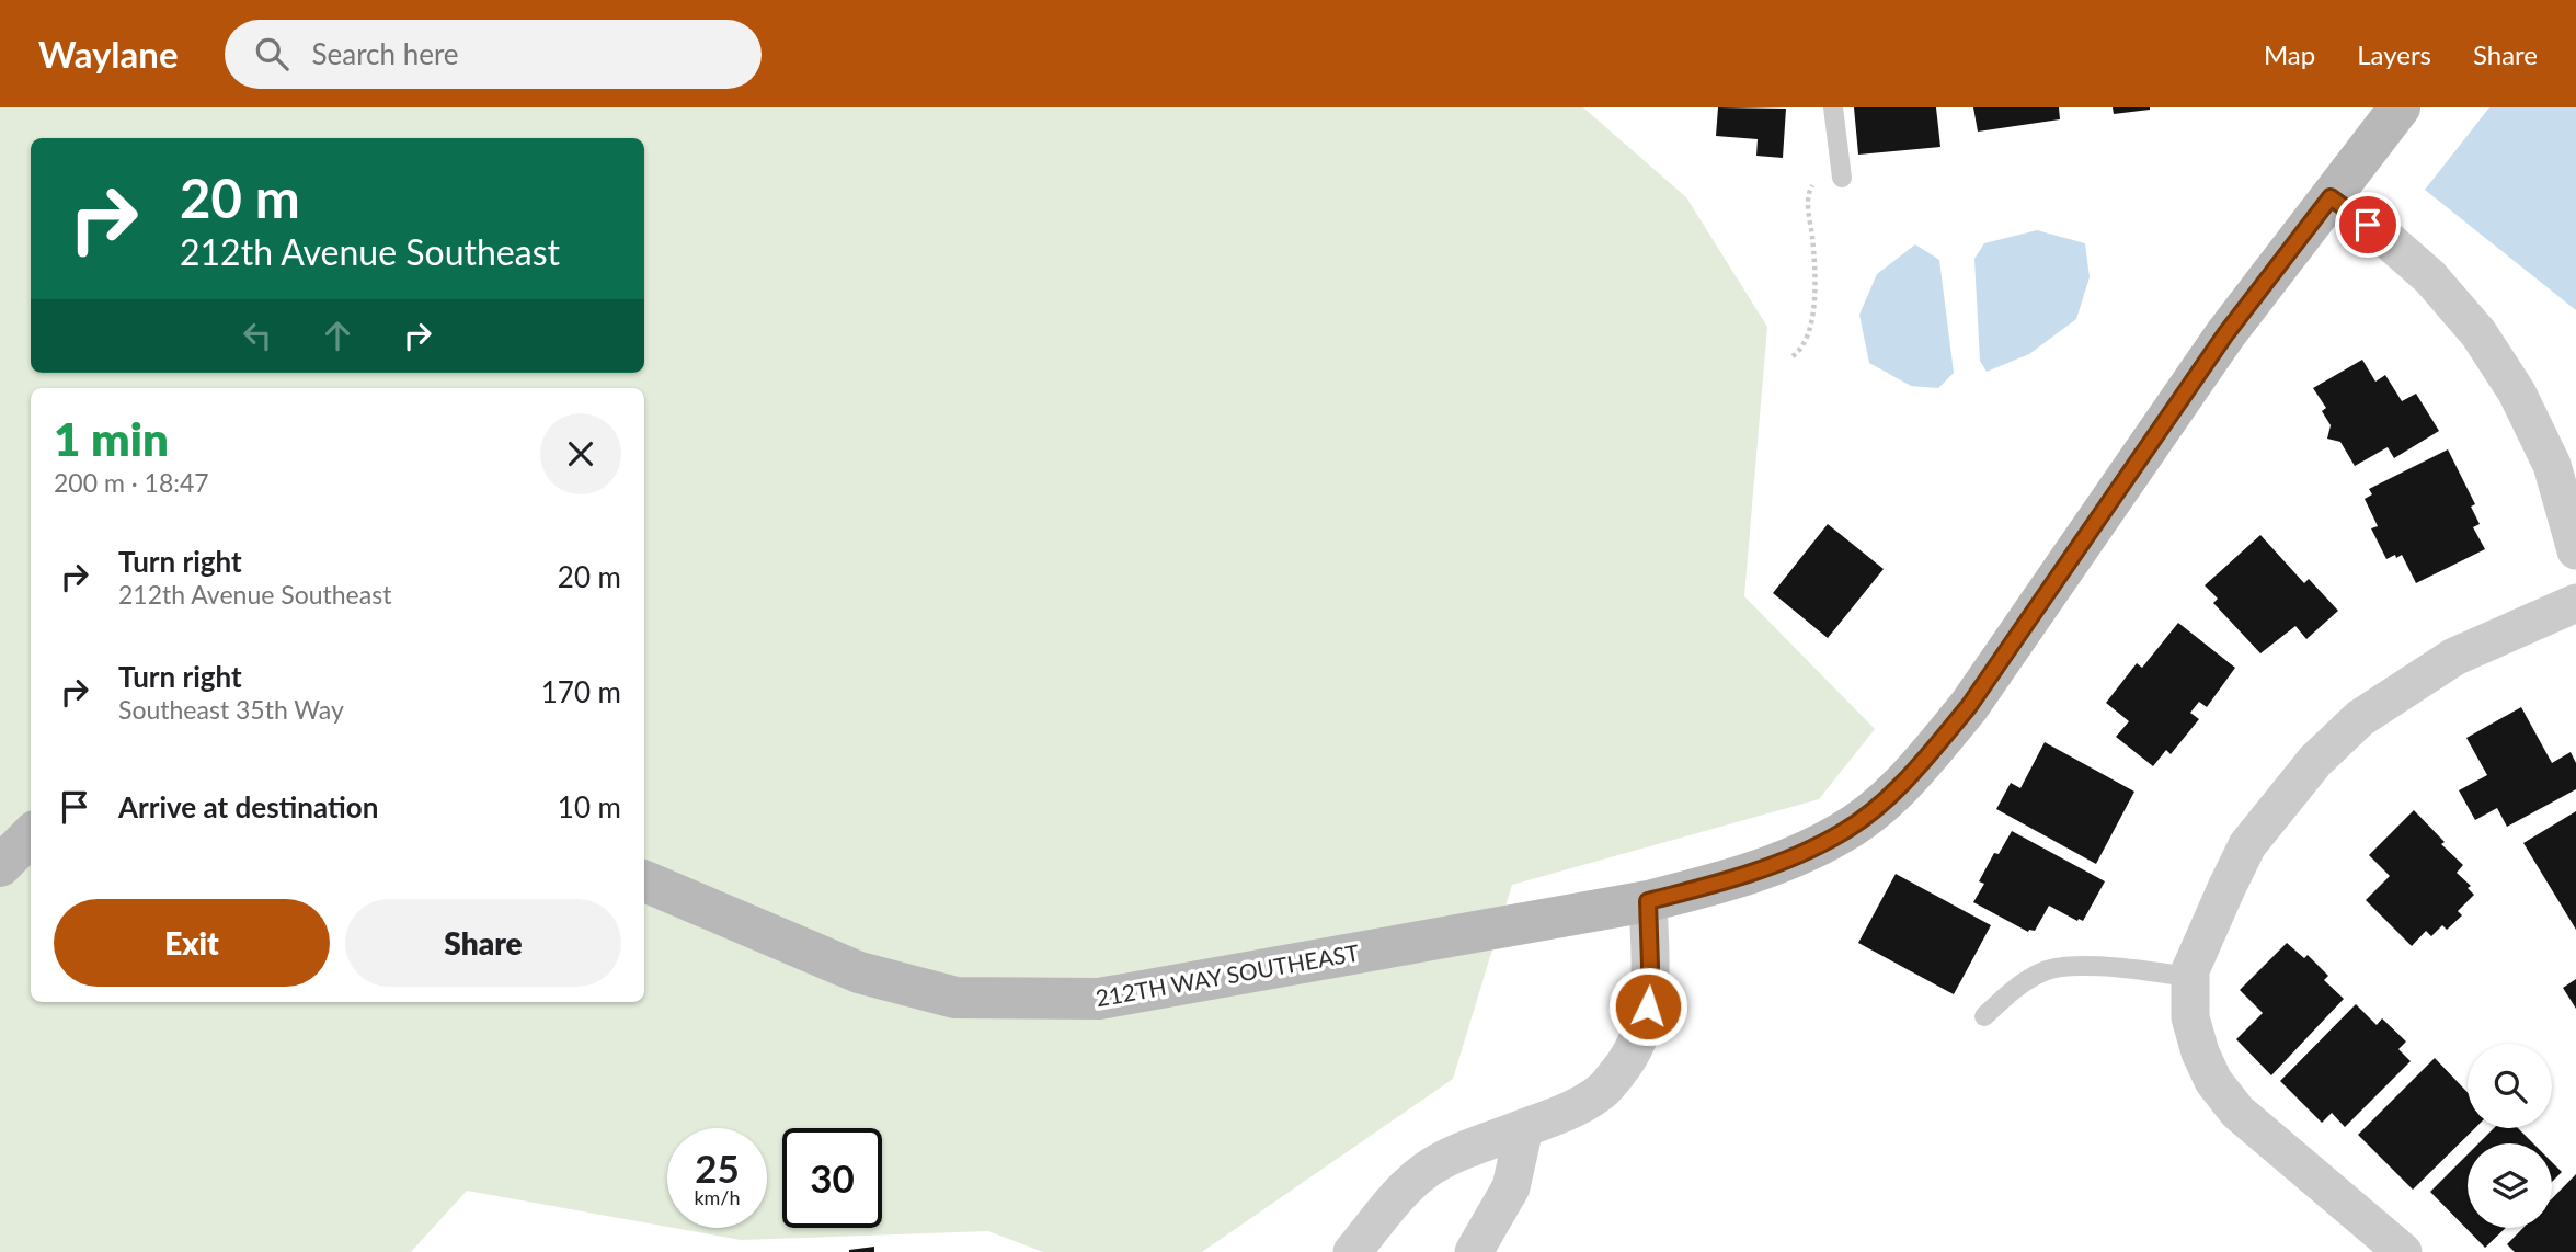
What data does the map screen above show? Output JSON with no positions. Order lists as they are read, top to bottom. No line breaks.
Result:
{"streets":{"street":["212TH WAY SOUTHEAST"]},"page":{"header":"Waylane","search":"Search here","nav":["Map","Layers","Share"],"turn":["20 m","212th Avenue Southeast"],"heading":["1 min","200 m · 18:47"],"list":[{"name":"Turn right","note":"212th Avenue Southeast","value":"20 m"},{"name":"Turn right","note":"Southeast 35th Way","value":"170 m"},{"name":"Arrive at destination","value":"10 m"}],"buttons":["Exit","Share"],"speed":"25 km/h","limit":"30"}}
